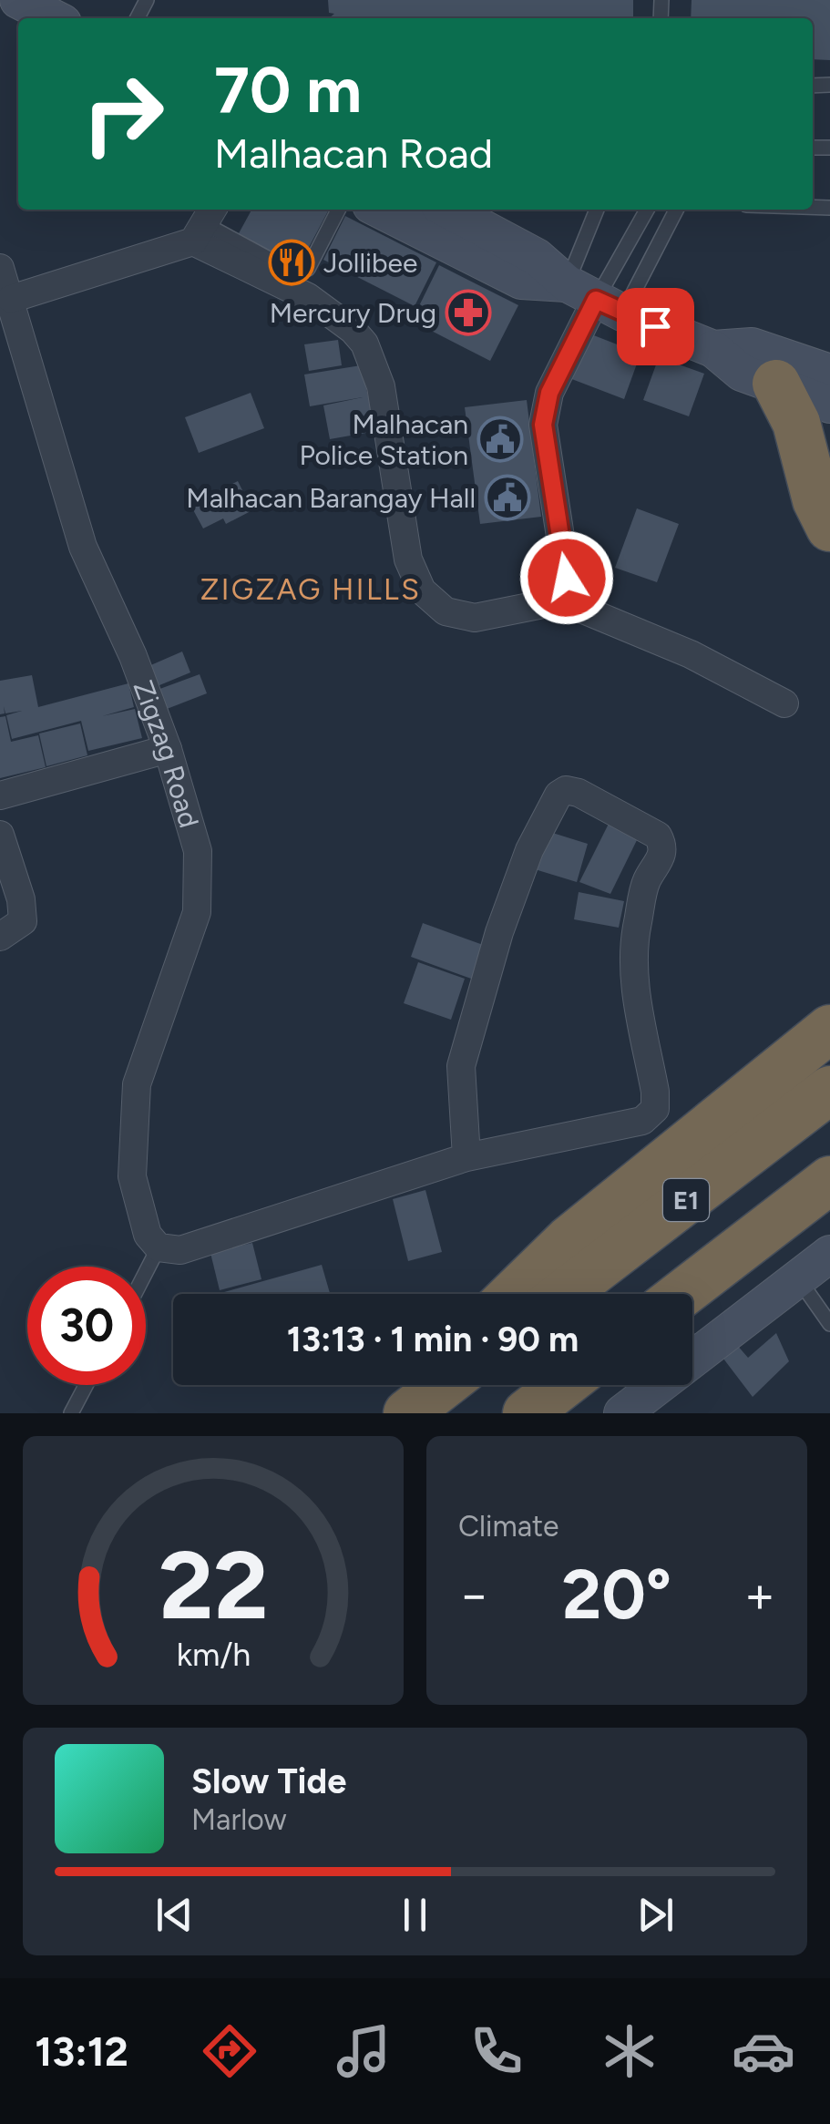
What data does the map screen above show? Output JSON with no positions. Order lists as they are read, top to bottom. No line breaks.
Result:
{"streets":{"highway":["E1"],"street":["Zigzag Road"]},"districts":["ZIGZAG HILLS"],"places":{"restaurant":["Jollibee"],"pharmacy":["Mercury Drug"],"public building":["Malhacan Police Station","Malhacan Barangay Hall"]},"page":{"turn":["70 m","Malhacan Road"],"limit":"30","trip":"13:13 · 1 min · 90 m","tile":"Climate","heat":["−","20°","+"],"song":["Slow Tide","Marlow"],"tabs":"13:12","gauge":["22","km/h"]}}
